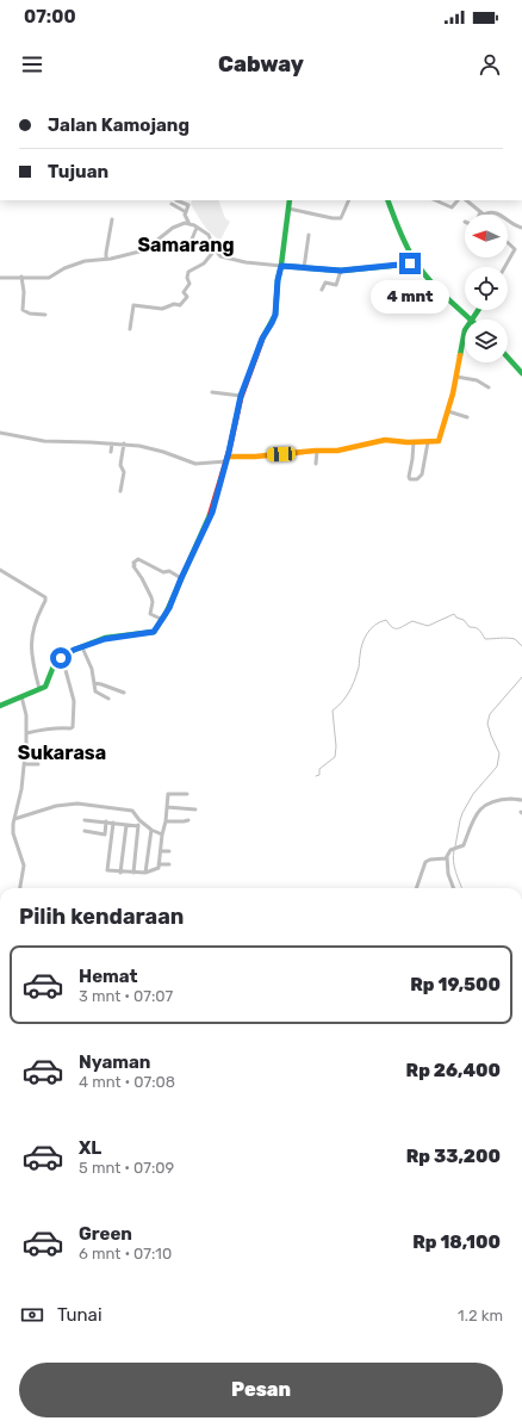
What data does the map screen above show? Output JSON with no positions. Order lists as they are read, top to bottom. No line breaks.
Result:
{"districts":["Samarang","Sukarasa"],"north":"left","page":{"status":"07:00","header":"Cabway","banner":["Jalan Kamojang","Tujuan"],"bubble":"4 mnt","heading":"Pilih kendaraan","list":[{"name":"Hemat","note":"3 mnt · 07:07","value":"Rp 19,500"},{"name":"Nyaman","note":"4 mnt · 07:08","value":"Rp 26,400"},{"name":"XL","note":"5 mnt · 07:09","value":"Rp 33,200"},{"name":"Green","note":"6 mnt · 07:10","value":"Rp 18,100"}],"pay":["Tunai","1.2 km"],"buttons":"Pesan"}}
